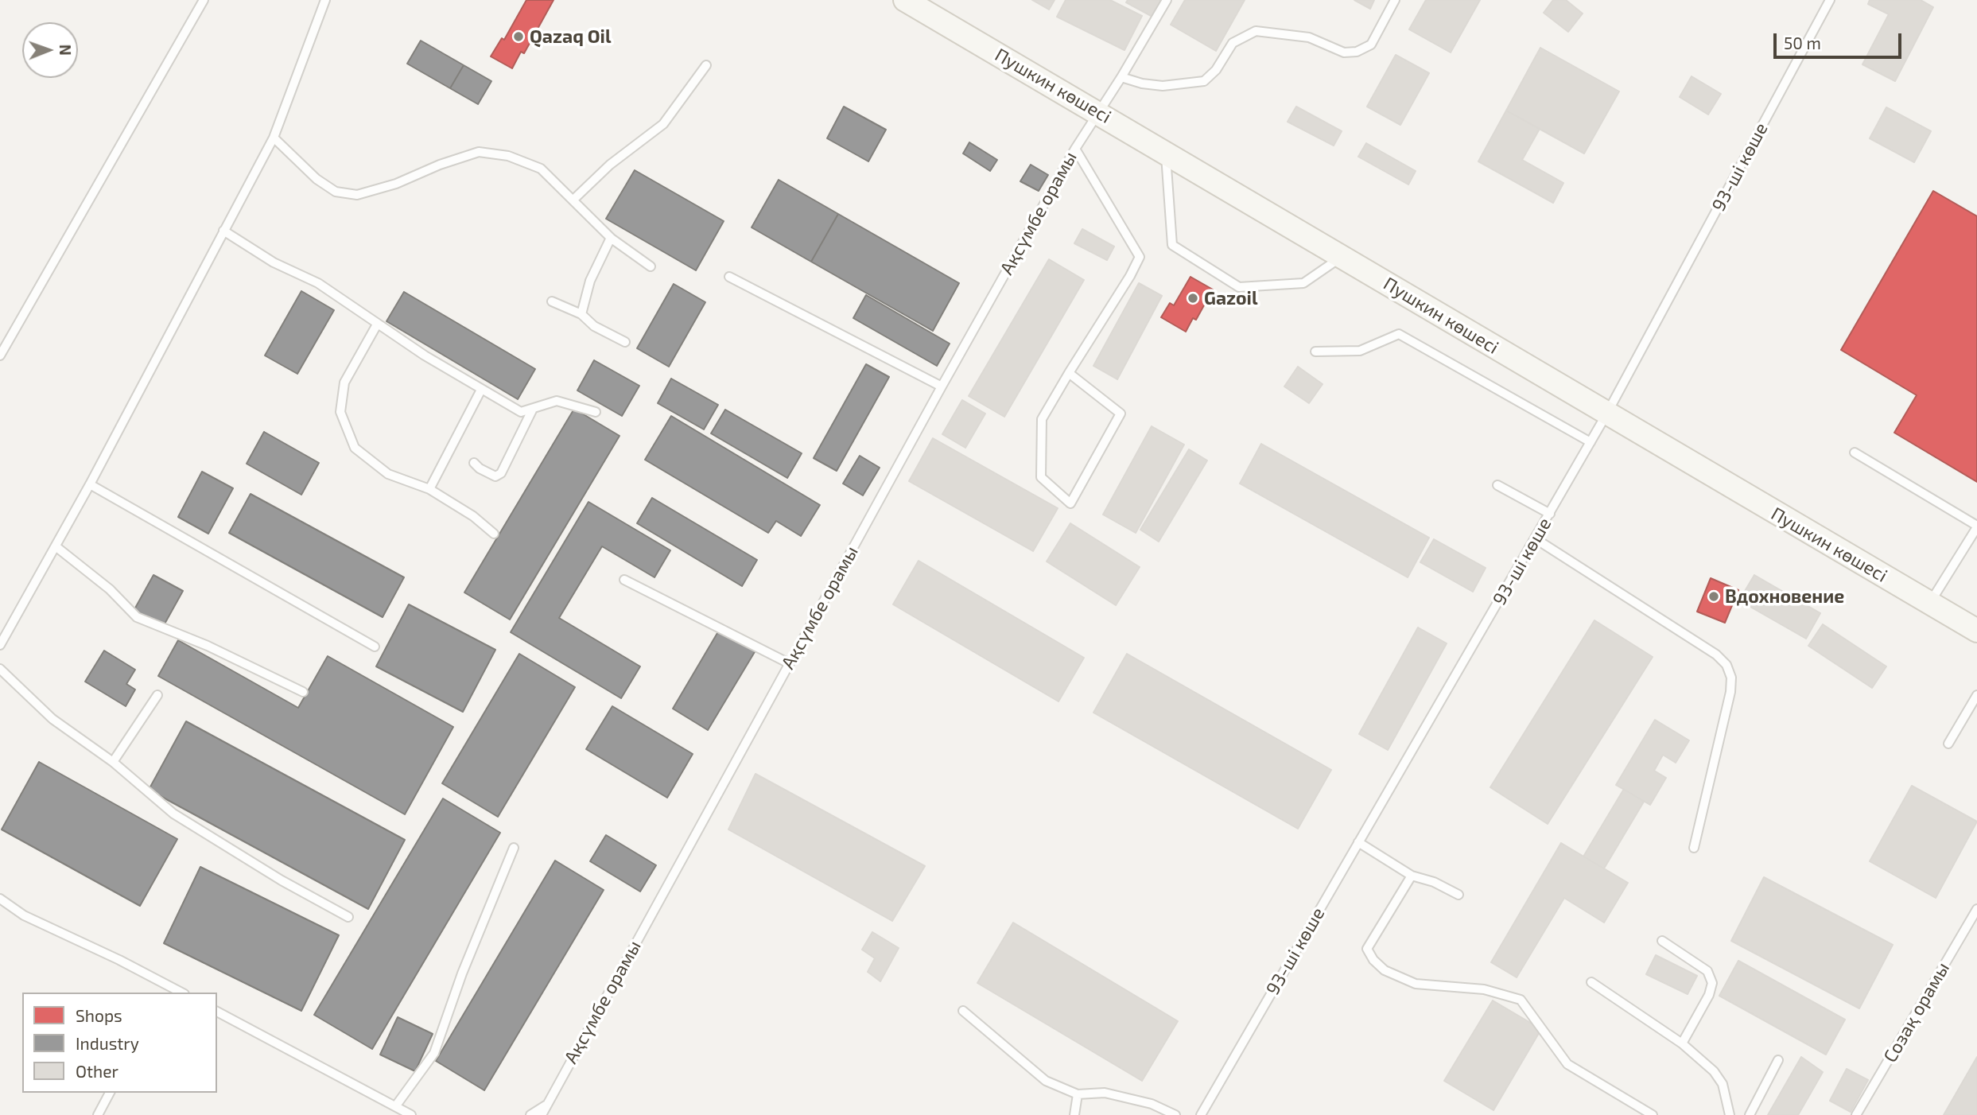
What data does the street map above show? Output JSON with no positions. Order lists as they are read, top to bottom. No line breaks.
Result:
{"streets":{"main road":["Пушкин көшесі"],"lane":["93-ші көше","Ақсүмбе орамы","Созақ орамы"]},"crossings":[["Пушкин көшесі","93-ші көше"],["Пушкин көшесі","Ақсүмбе орамы"]],"places":["Qazaq Oil","Gazoil","Вдохновение"],"legend":["Shops","Industry","Other"],"scale_bar":"50 m","north":"right"}
